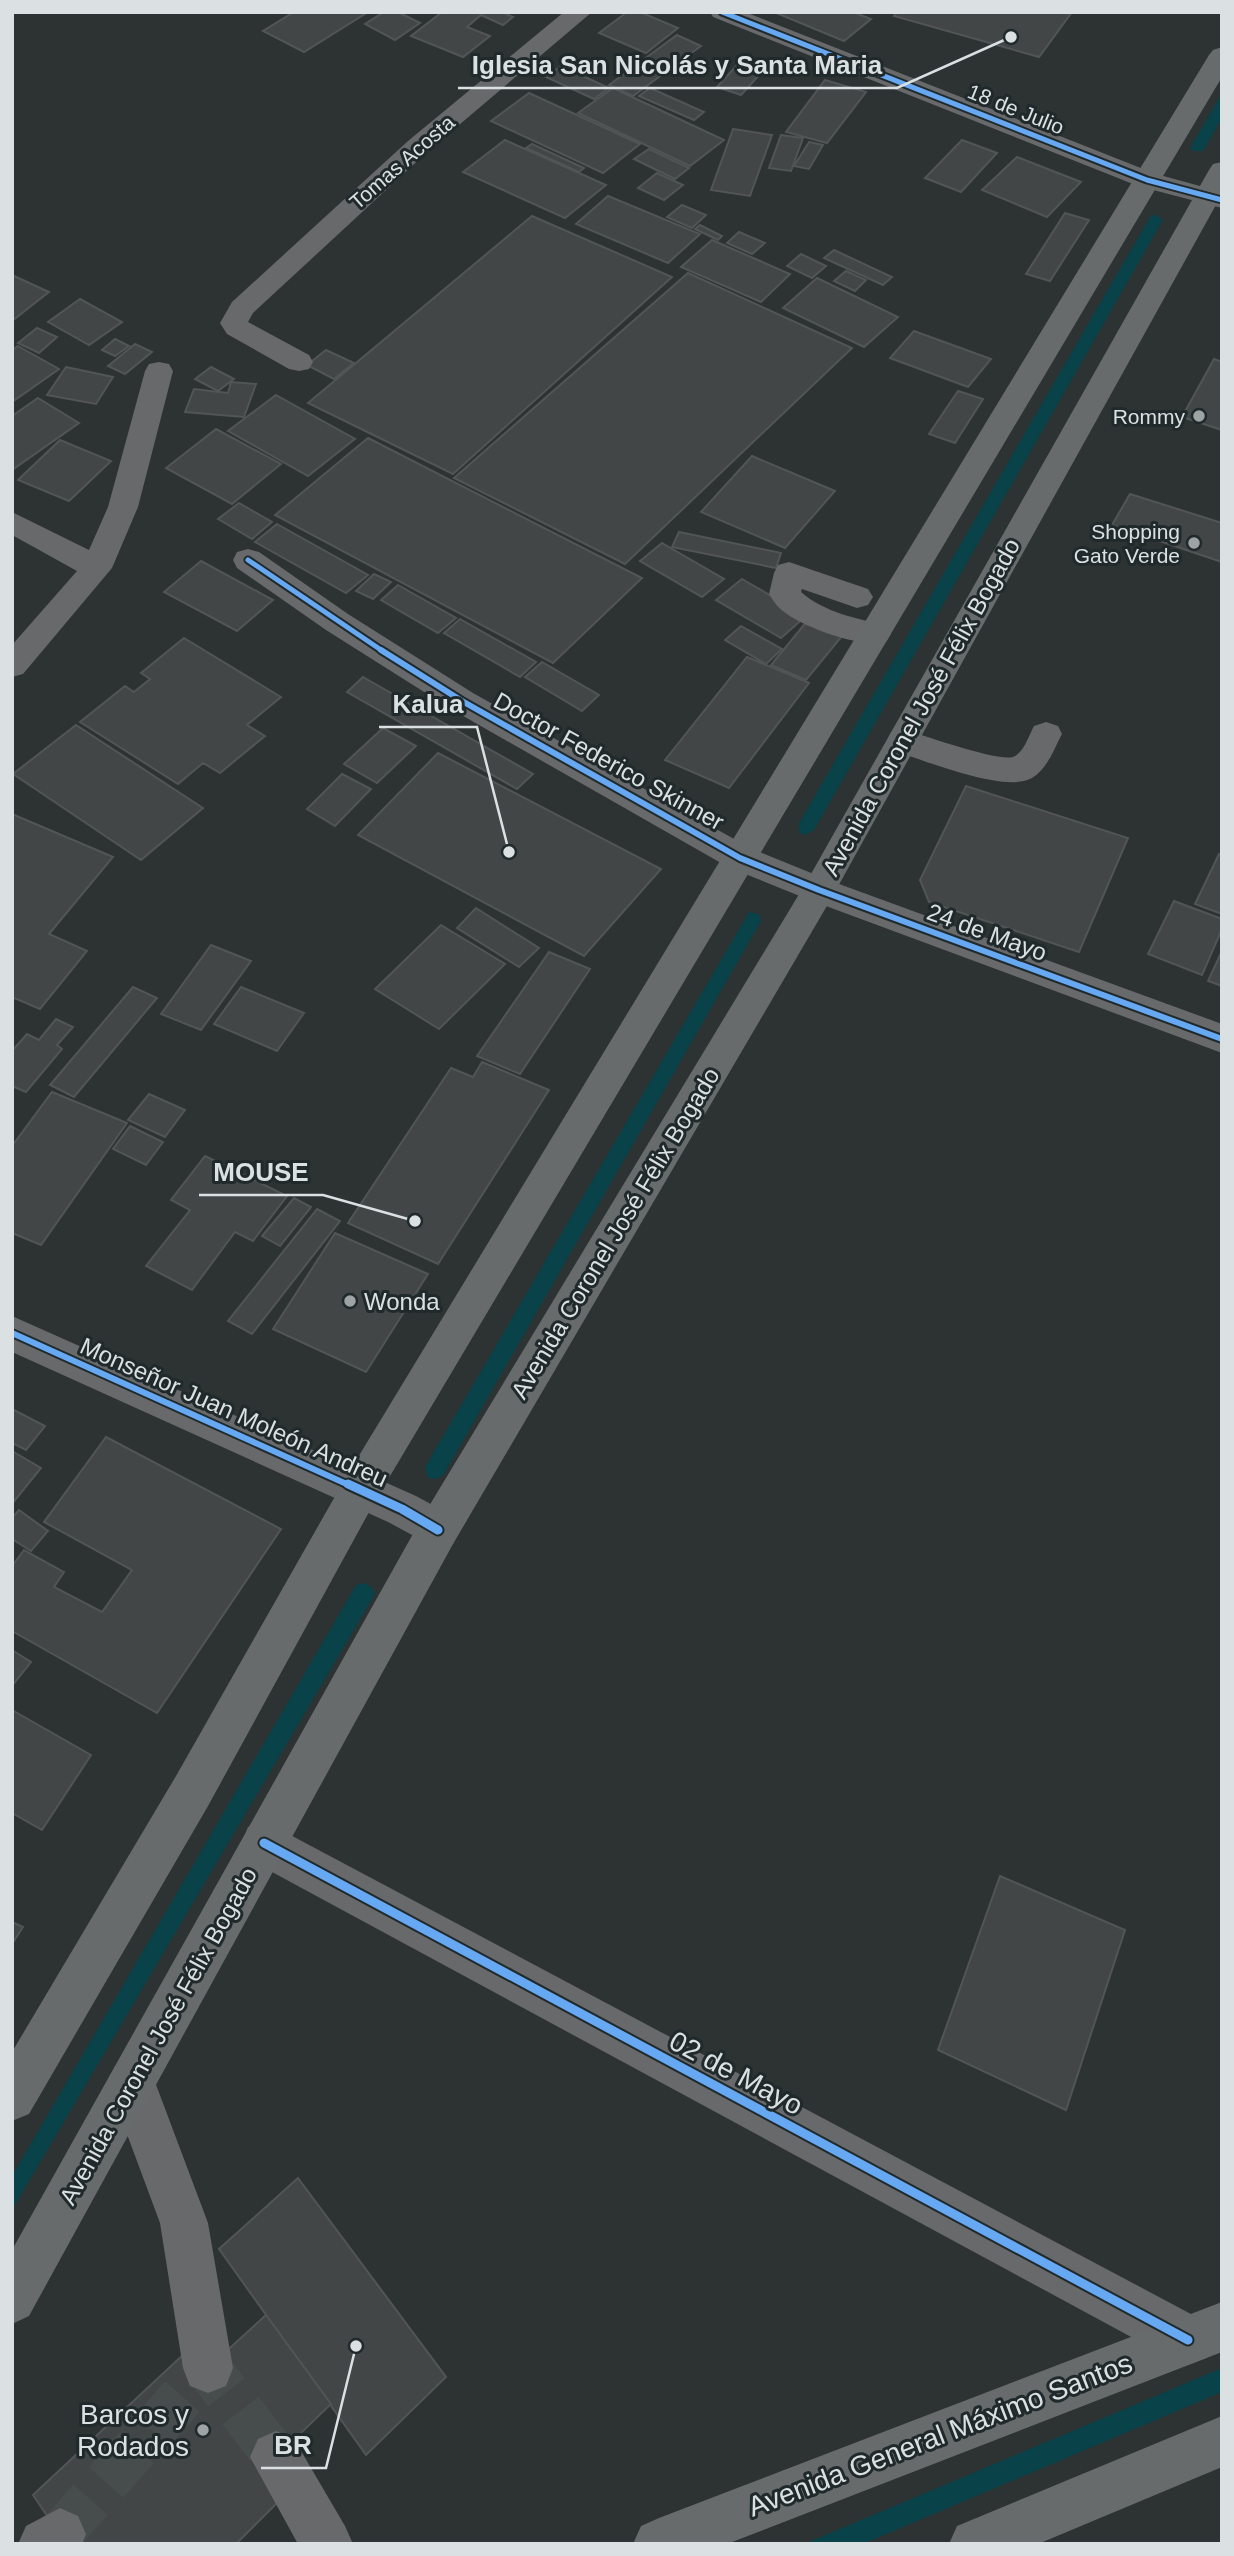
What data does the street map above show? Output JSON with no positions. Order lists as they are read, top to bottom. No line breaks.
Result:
{"streets":{"main road":["Avenida Coronel José Félix Bogado","Avenida General Máximo Santos"],"street":["18 de Julio","Tomas Acosta","Doctor Federico Skinner","24 de Mayo","Monseñor Juan Moleón Andreu","02 de Mayo"]},"crossings":[["18 de Julio","Avenida Coronel José Félix Bogado"],["Avenida Coronel José Félix Bogado","24 de Mayo"],["Avenida Coronel José Félix Bogado","Monseñor Juan Moleón Andreu"],["Avenida Coronel José Félix Bogado","02 de Mayo"],["Doctor Federico Skinner","24 de Mayo"],["02 de Mayo","Avenida General Máximo Santos"]],"places":["Iglesia San Nicolás y Santa Maria","Rommy","Shopping Gato Verde","Kalua","MOUSE","Wonda","BR","Barcos y Rodados"]}
